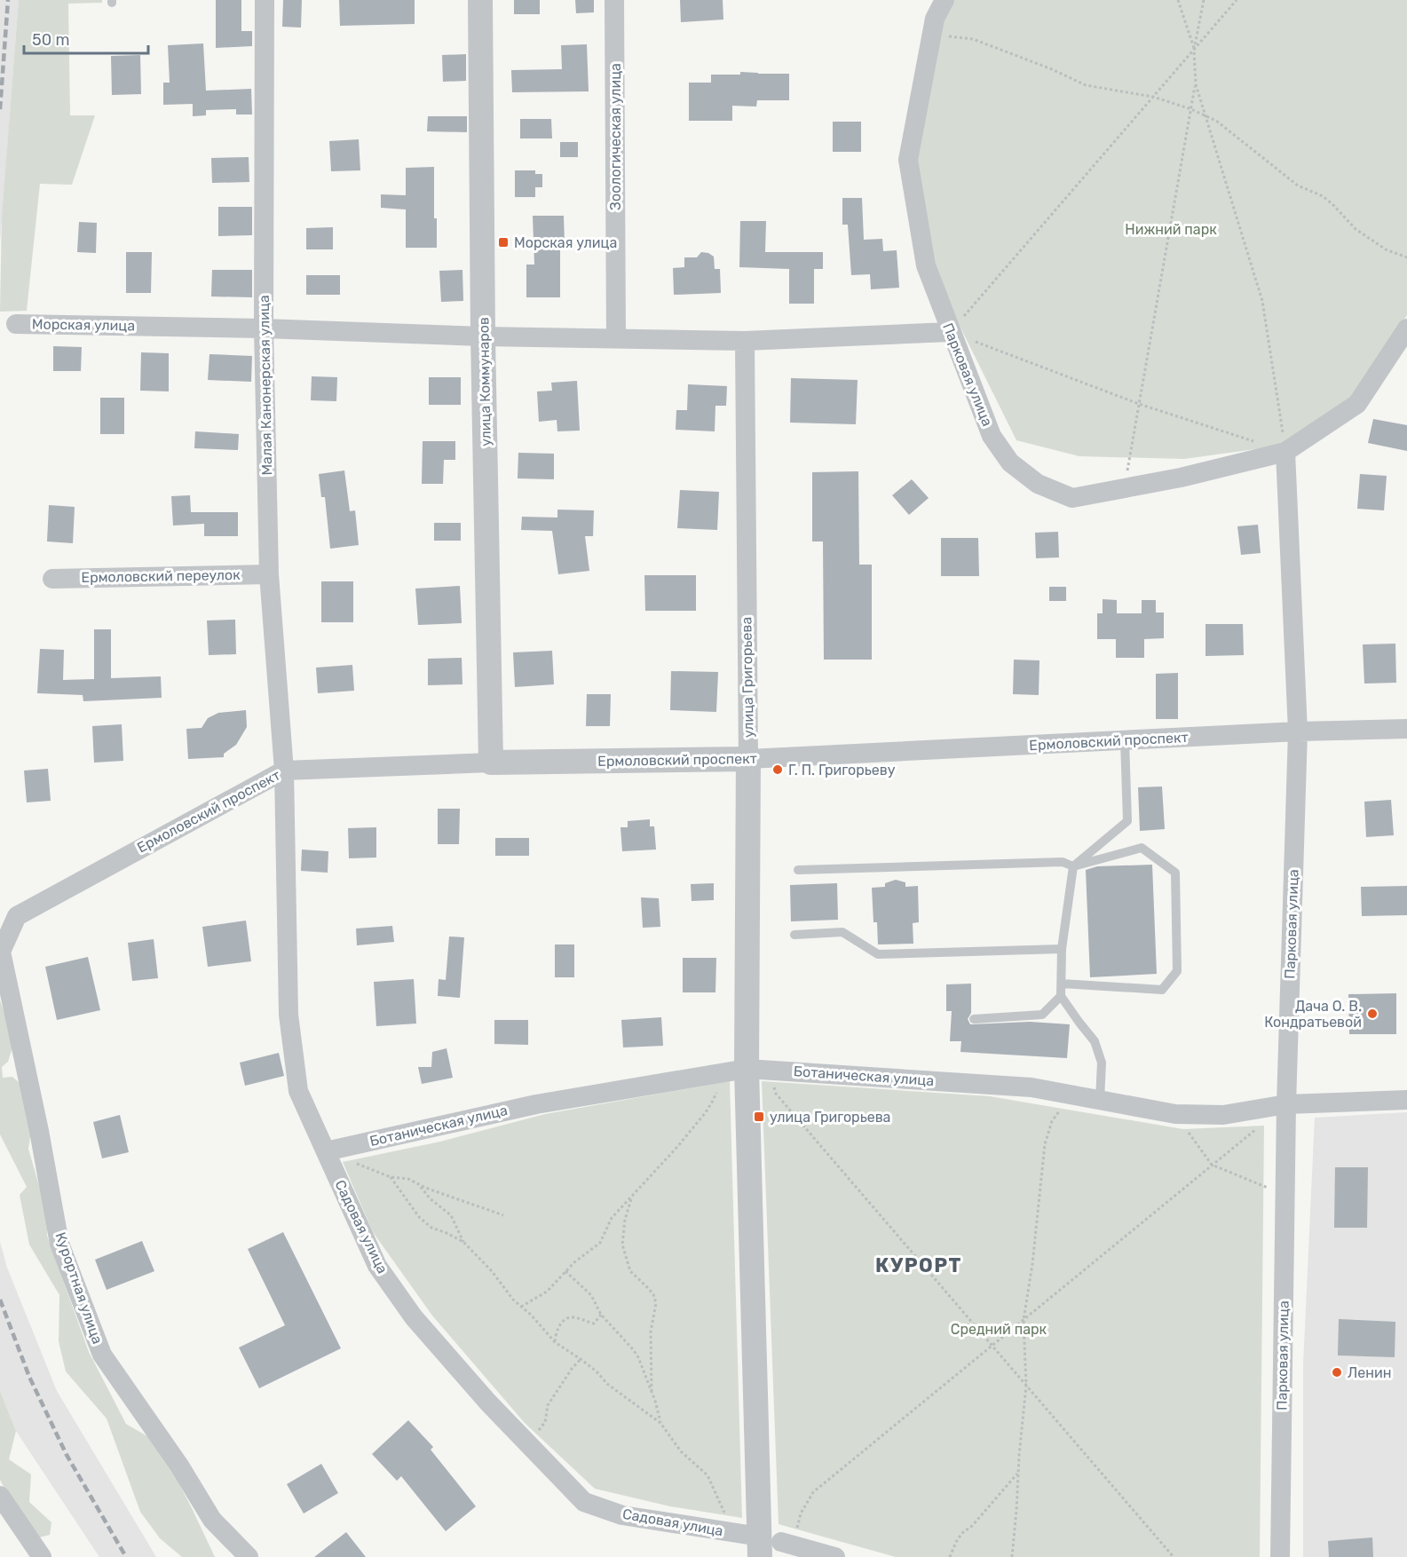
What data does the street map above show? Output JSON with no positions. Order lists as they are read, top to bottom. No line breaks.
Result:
{"streets":{"street":["Зоологическая улица","Морская улица","Парковая улица","улица Коммунаров","Малая Канонерская улица","Ермоловский переулок","улица Григорьева","Ермоловский проспект","Ботаническая улица","Садовая улица","Курортная улица"]},"crossings":[["Зоологическая улица","Морская улица"],["Морская улица","Парковая улица"],["Морская улица","улица Коммунаров"],["Морская улица","Малая Канонерская улица"],["Морская улица","улица Григорьева"],["Парковая улица","Ермоловский проспект"],["Парковая улица","Ботаническая улица"],["улица Коммунаров","Ермоловский проспект"],["Малая Канонерская улица","Ермоловский переулок"],["Малая Канонерская улица","Ермоловский проспект"],["Малая Канонерская улица","Садовая улица"],["улица Григорьева","Ермоловский проспект"],["улица Григорьева","Ботаническая улица"],["улица Григорьева","Садовая улица"],["Ермоловский проспект","Садовая улица"],["Ермоловский проспект","Курортная улица"],["Ботаническая улица","Садовая улица"]],"districts":["КУРОРТ"],"parks":["Нижний парк","Средний парк"],"places":{"transit":["Морская улица","улица Григорьева"],"other":["Г. П. Григорьеву","Дача О. В. Кондратьевой","Ленин"]},"scale_bar":"50 m"}
